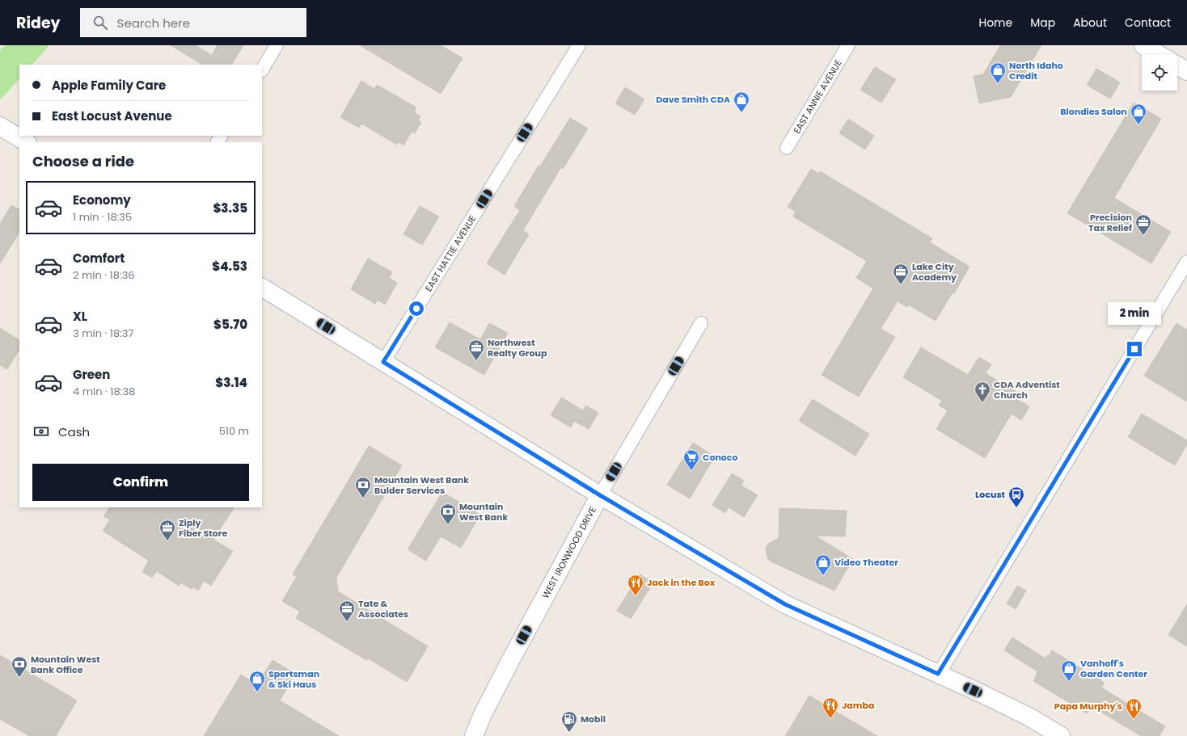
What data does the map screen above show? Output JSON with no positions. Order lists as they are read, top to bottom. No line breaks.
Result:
{"streets":{"main road":["WEST IRONWOOD DRIVE"],"street":["EAST ANNIE AVENUE","EAST HATTIE AVENUE"]},"places":{"shop":["North Idaho Credit","Dave Smith CDA","Blondies Salon","Video Theater","Vanhoff's Garden Center","Sportsman & Ski Haus"],"office":["Precision Tax Relief","Lake City Academy","Northwest Realty Group","Ziply Fiber Store","Tate & Associates"],"church":["CDA Adventist Church"],"supermarket":["Conoco"],"bank":["Mountain West Bank Bulder Services","Mountain West Bank","Mountain West Bank Office"],"bus stop":["Locust"],"restaurant":["Jack in the Box","Jamba","Papa Murphy's"],"fuel station":["Mobil"]},"page":{"header":"Ridey","search":"Search here","nav":["Home","Map","About","Contact"],"banner":["Apple Family Care","East Locust Avenue"],"heading":"Choose a ride","list":[{"name":"Economy","note":"1 min · 18:35","value":"$3.35"},{"name":"Comfort","note":"2 min · 18:36","value":"$4.53"},{"name":"XL","note":"3 min · 18:37","value":"$5.70"},{"name":"Green","note":"4 min · 18:38","value":"$3.14"}],"bubble":"2 min","pay":["Cash","510 m"],"buttons":"Confirm"}}
